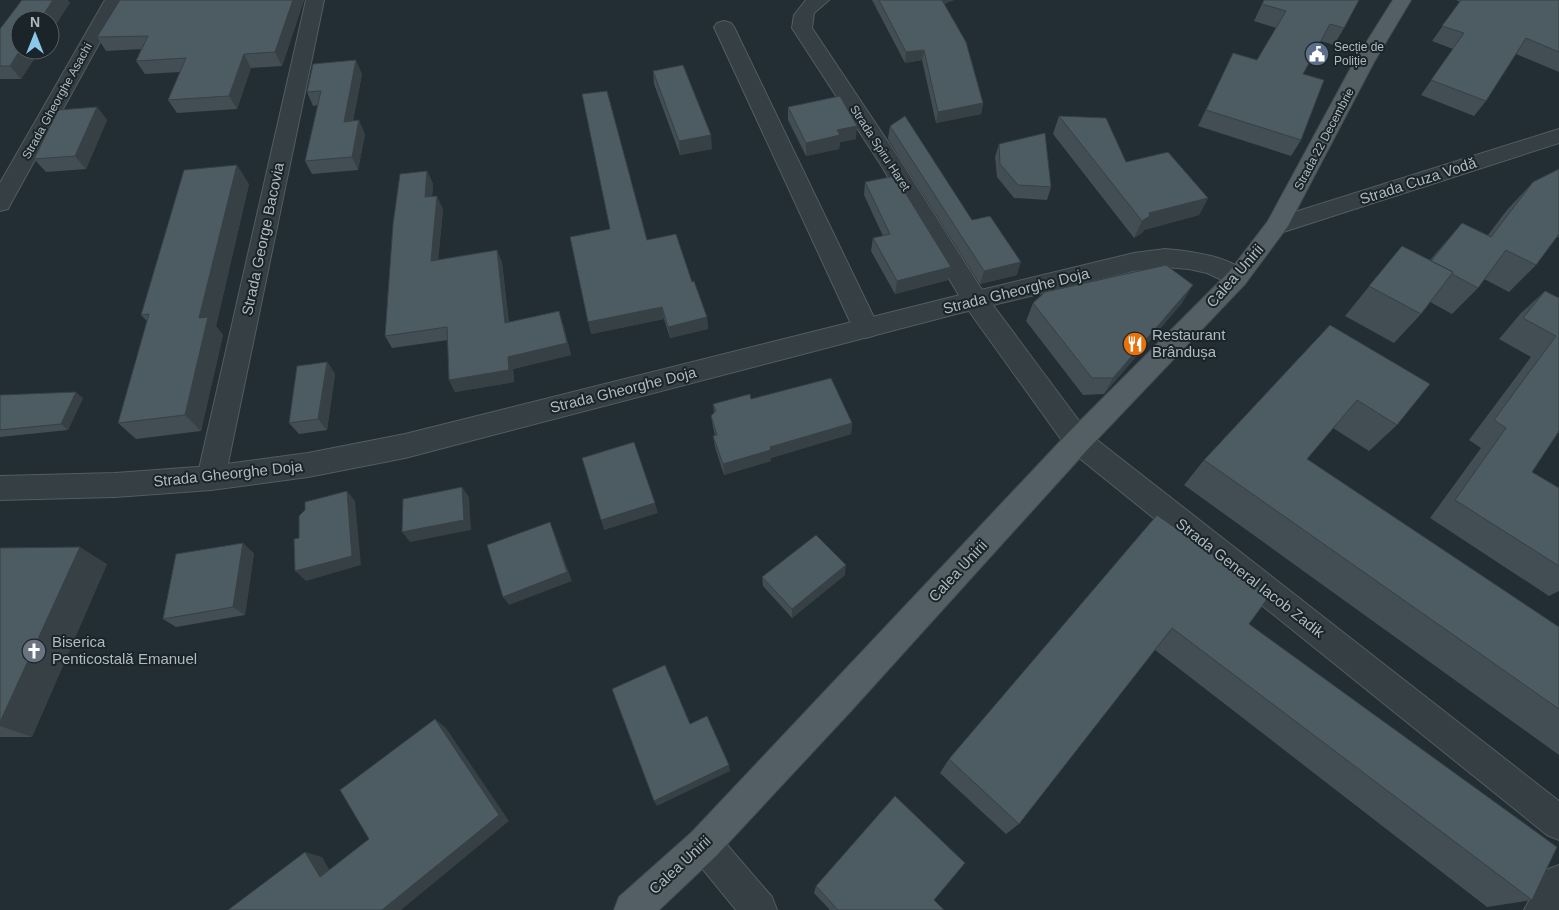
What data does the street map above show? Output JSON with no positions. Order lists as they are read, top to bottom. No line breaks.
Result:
{"streets":{"main road":["Strada 22 Decembrie","Calea Unirii"],"street":["Strada Gheorghe Asachi","Strada Spiru Haret","Strada Cuza Vodă","Strada George Bacovia","Strada Gheorghe Doja","Strada General Iacob Zadik"]},"crossings":[["Strada 22 Decembrie","Strada Cuza Vodă"],["Strada 22 Decembrie","Calea Unirii"],["Strada Spiru Haret","Strada Gheorghe Doja"],["Strada Spiru Haret","Strada General Iacob Zadik"],["Strada Cuza Vodă","Calea Unirii"],["Strada George Bacovia","Strada Gheorghe Doja"],["Calea Unirii","Strada Gheorghe Doja"],["Calea Unirii","Strada General Iacob Zadik"],["Strada Gheorghe Doja","Strada General Iacob Zadik"]],"places":{"public building":["Secție de Poliție"],"restaurant":["Restaurant Brândușa"],"church":["Biserica Penticostală Emanuel"]},"north":"top"}
